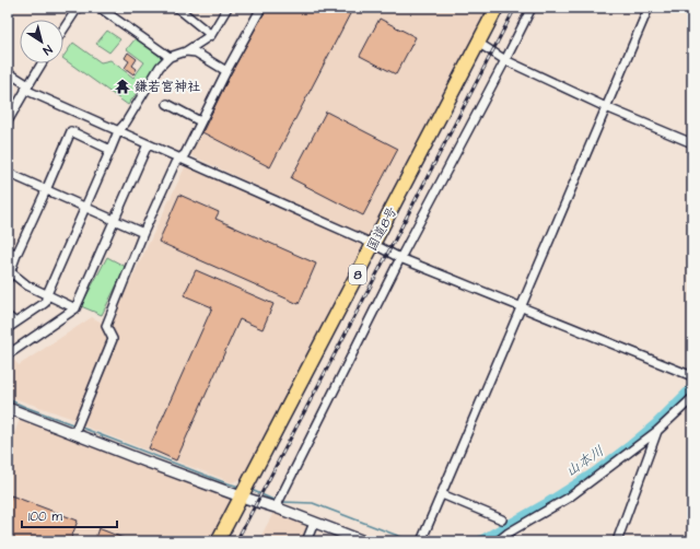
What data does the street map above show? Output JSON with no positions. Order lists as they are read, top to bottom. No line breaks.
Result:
{"streets":{"highway":["国道8号","8"]},"water":["山本川"],"places":{"temple":["鎌若宮神社"]},"scale_bar":"100 m","north":"bottom right"}
